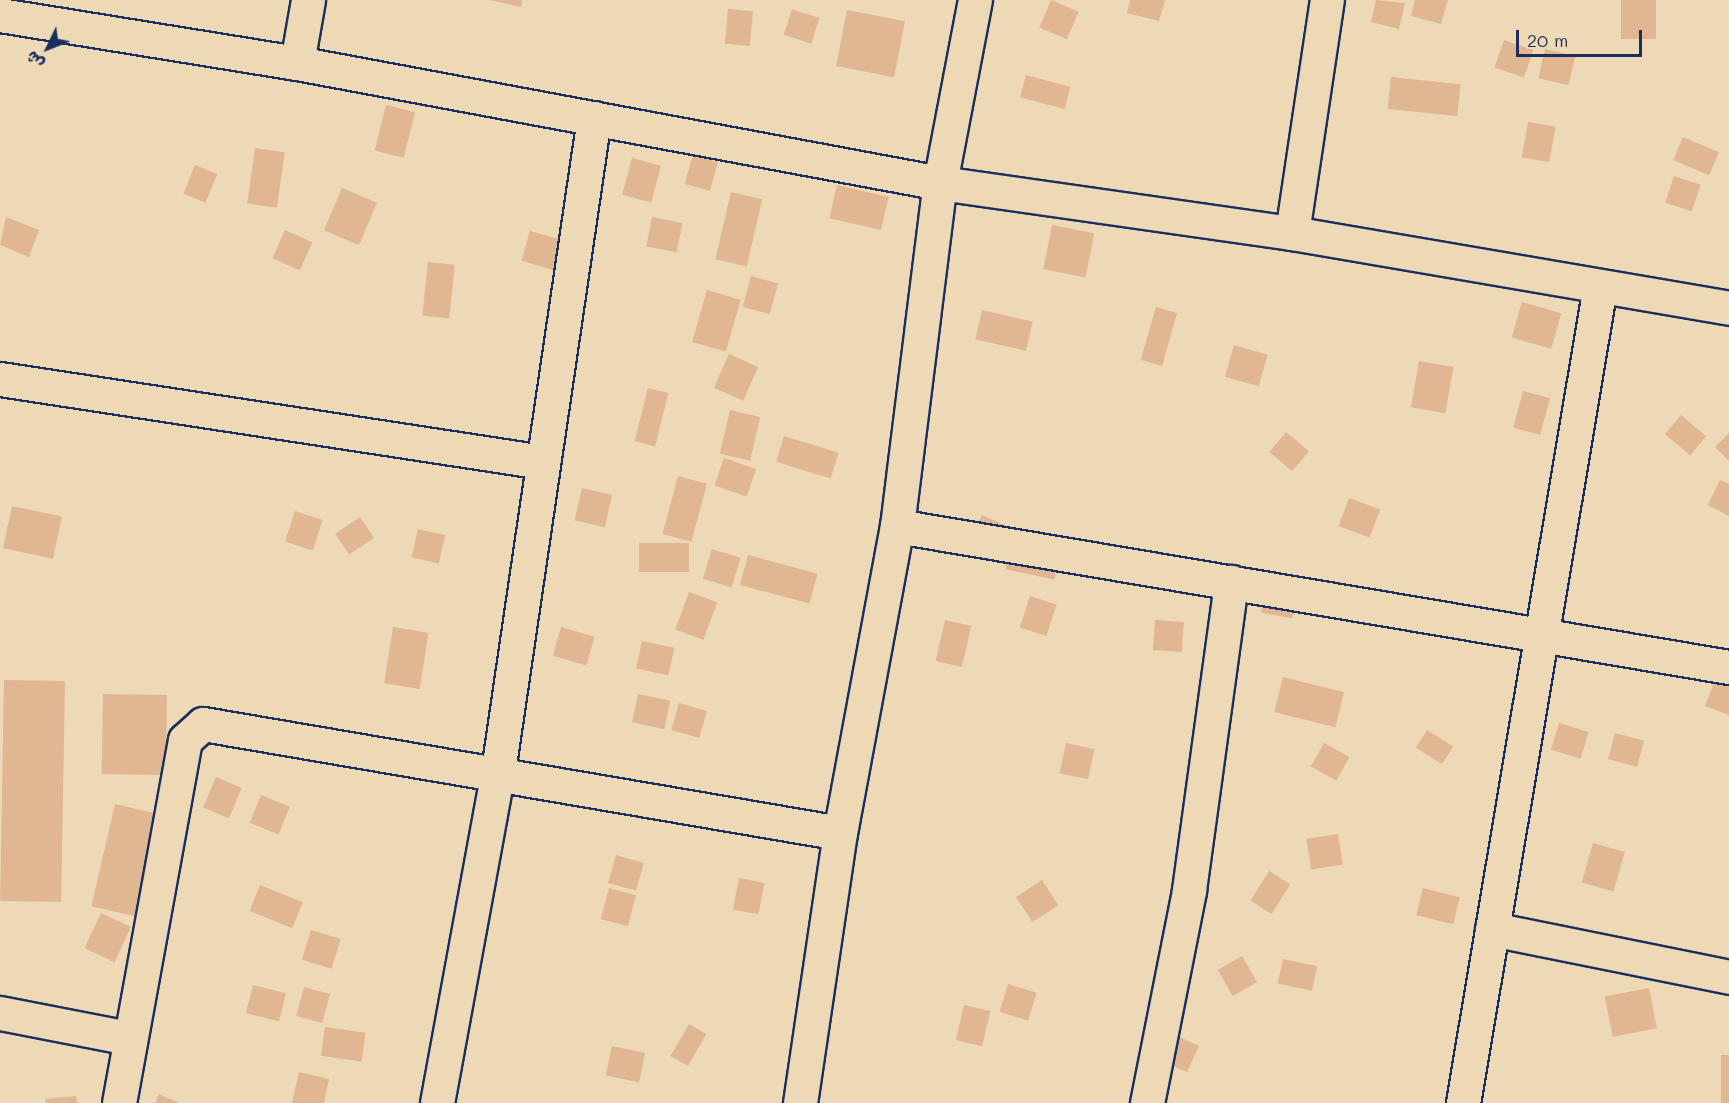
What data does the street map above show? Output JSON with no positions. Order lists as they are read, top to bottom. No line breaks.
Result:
{"scale_bar":"20 m","north":"bottom left"}
